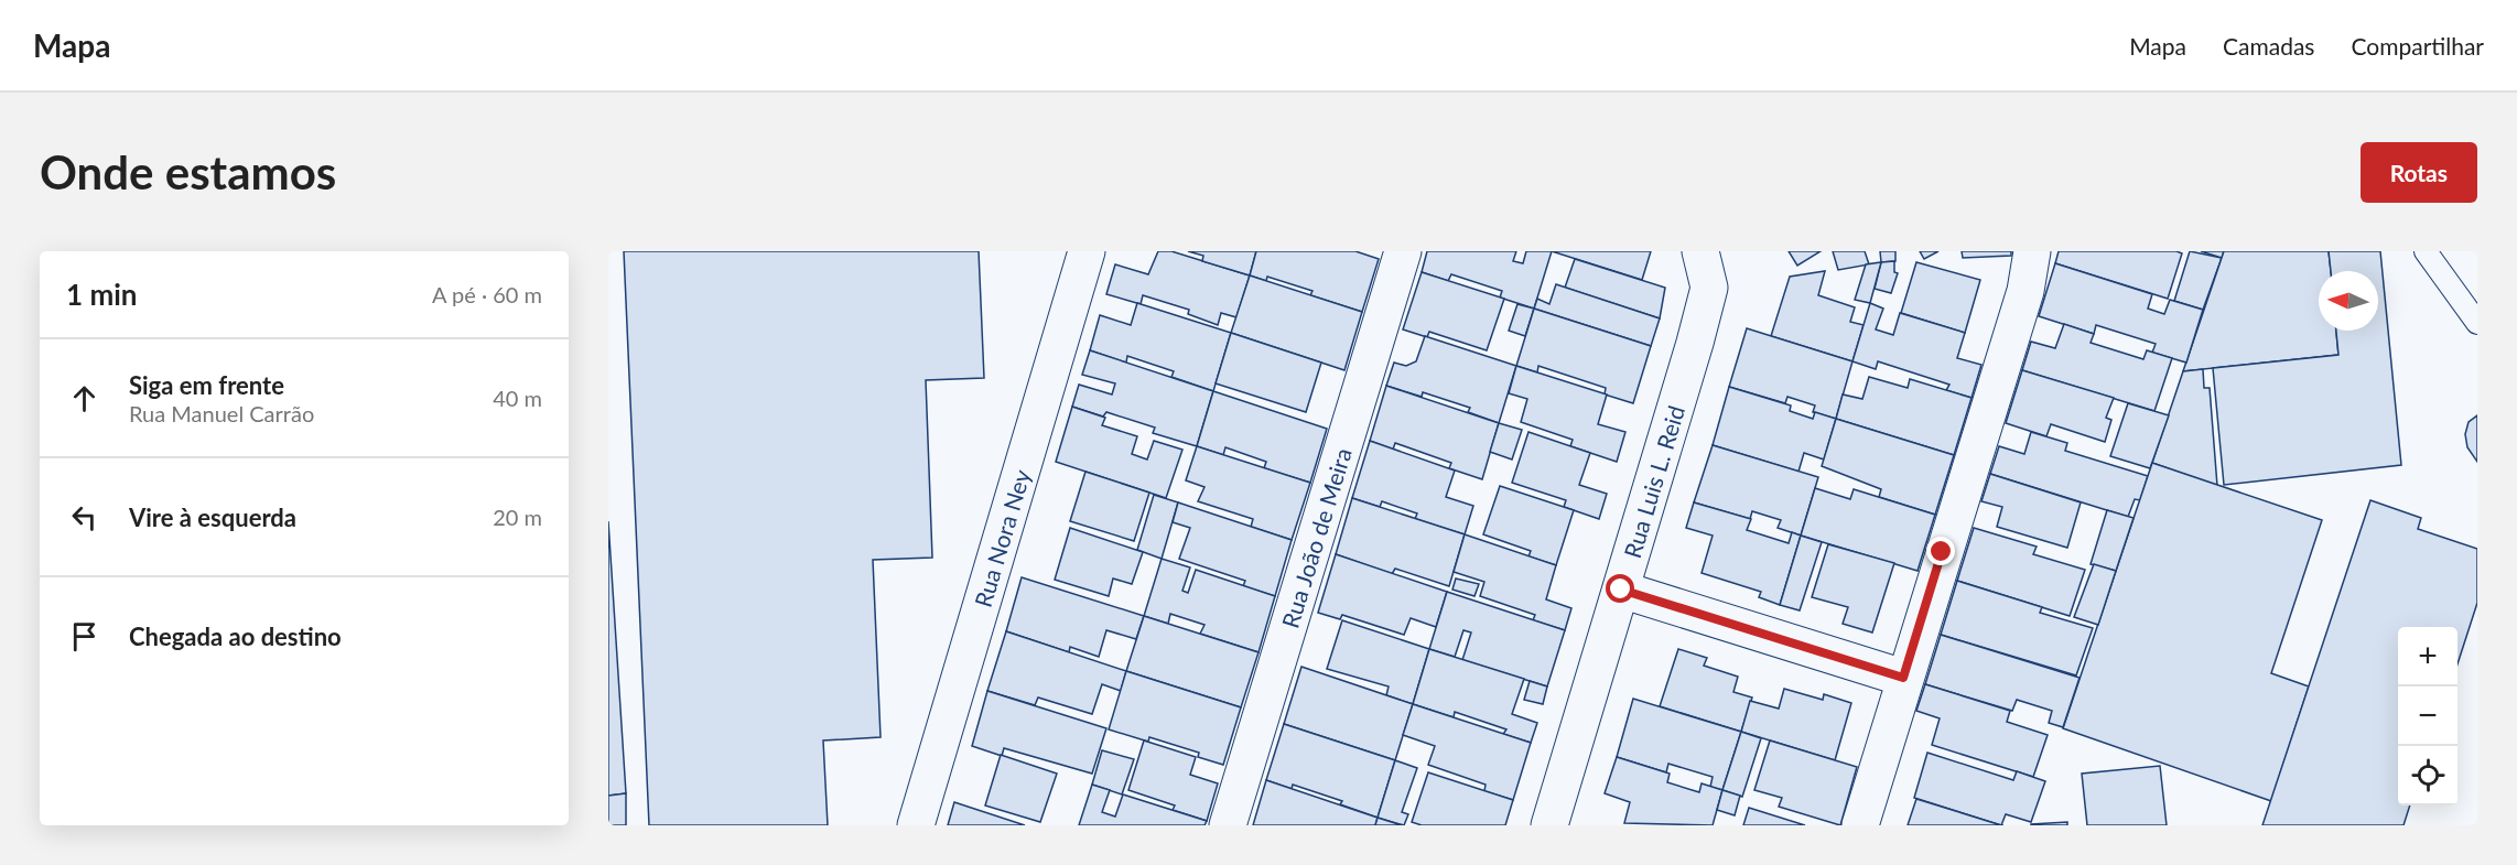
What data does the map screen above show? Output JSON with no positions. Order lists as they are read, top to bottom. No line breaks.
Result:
{"streets":{"street":["Rua Luis L. Reid","Rua Nora Ney","Rua João de Meira"]},"north":"left","page":{"header":"Mapa","nav":["Mapa","Camadas","Compartilhar"],"buttons":"Rotas","title":"Onde estamos","heading":["1 min","A pé · 60 m"],"list":[["Siga em frente","Rua Manuel Carrão","40 m"],["Vire à esquerda","20 m"],"Chegada ao destino"],"map_buttons":["+","−"]}}
